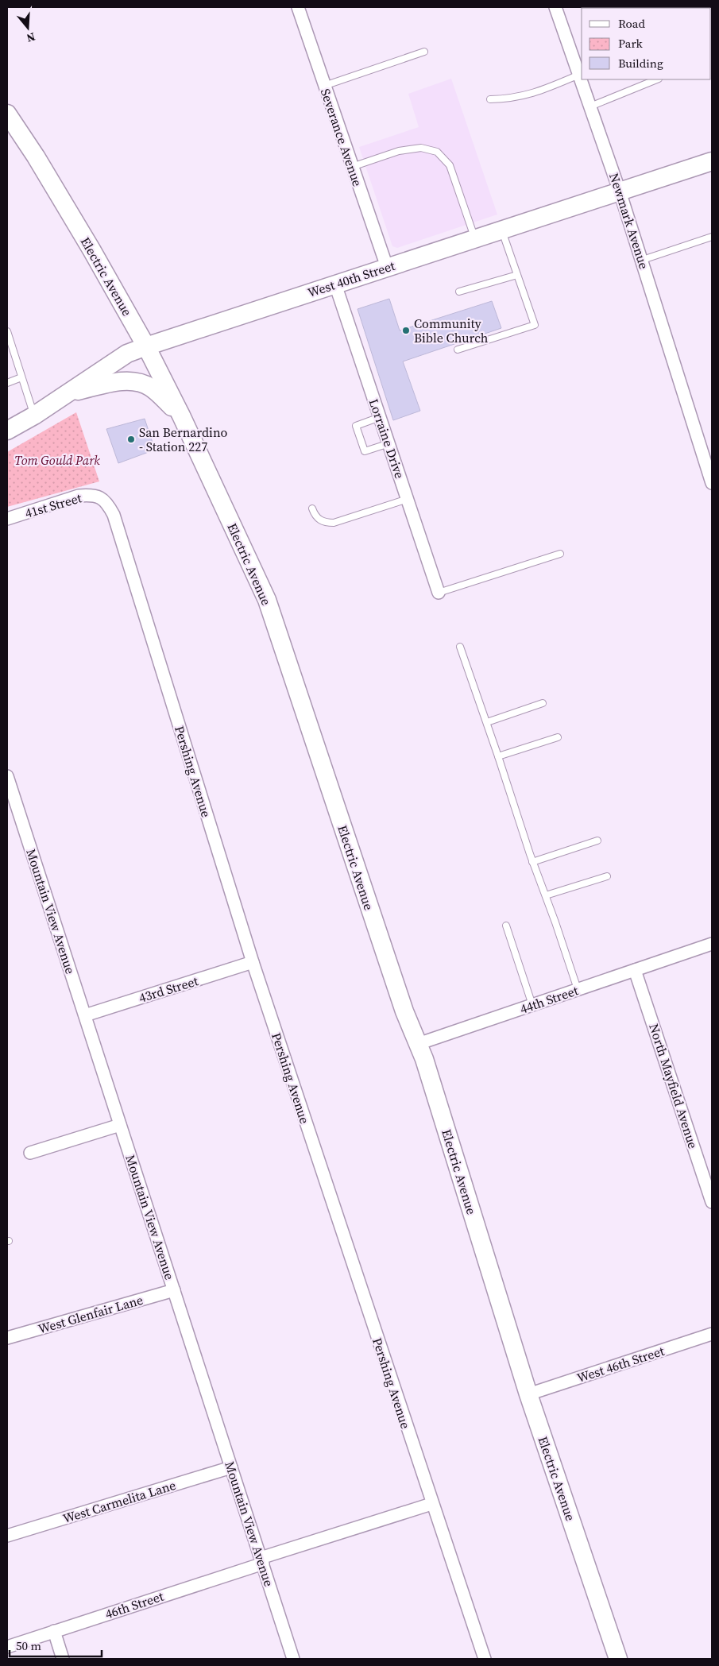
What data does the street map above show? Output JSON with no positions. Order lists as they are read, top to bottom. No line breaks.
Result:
{"streets":{"main road":["Electric Avenue","West 40th Street"],"street":["Severance Avenue","Newmark Avenue","Lorraine Drive","41st Street","Pershing Avenue","Mountain View Avenue","43rd Street","44th Street","North Mayfield Avenue","West Glenfair Lane","West 46th Street","West Carmelita Lane","46th Street"]},"crossings":[["Severance Avenue","West 40th Street"],["Newmark Avenue","West 40th Street"],["Electric Avenue","West 40th Street"],["Electric Avenue","44th Street"],["Electric Avenue","West 46th Street"],["West 40th Street","Lorraine Drive"],["41st Street","Pershing Avenue"],["Pershing Avenue","43rd Street"],["Pershing Avenue","46th Street"],["Mountain View Avenue","43rd Street"],["Mountain View Avenue","West Glenfair Lane"],["Mountain View Avenue","West Carmelita Lane"],["Mountain View Avenue","46th Street"],["44th Street","North Mayfield Avenue"]],"parks":["Tom Gould Park"],"places":["Community Bible Church","San Bernardino - Station 227"],"legend":["Road","Park","Building"],"scale_bar":"50 m","north":"bottom"}
